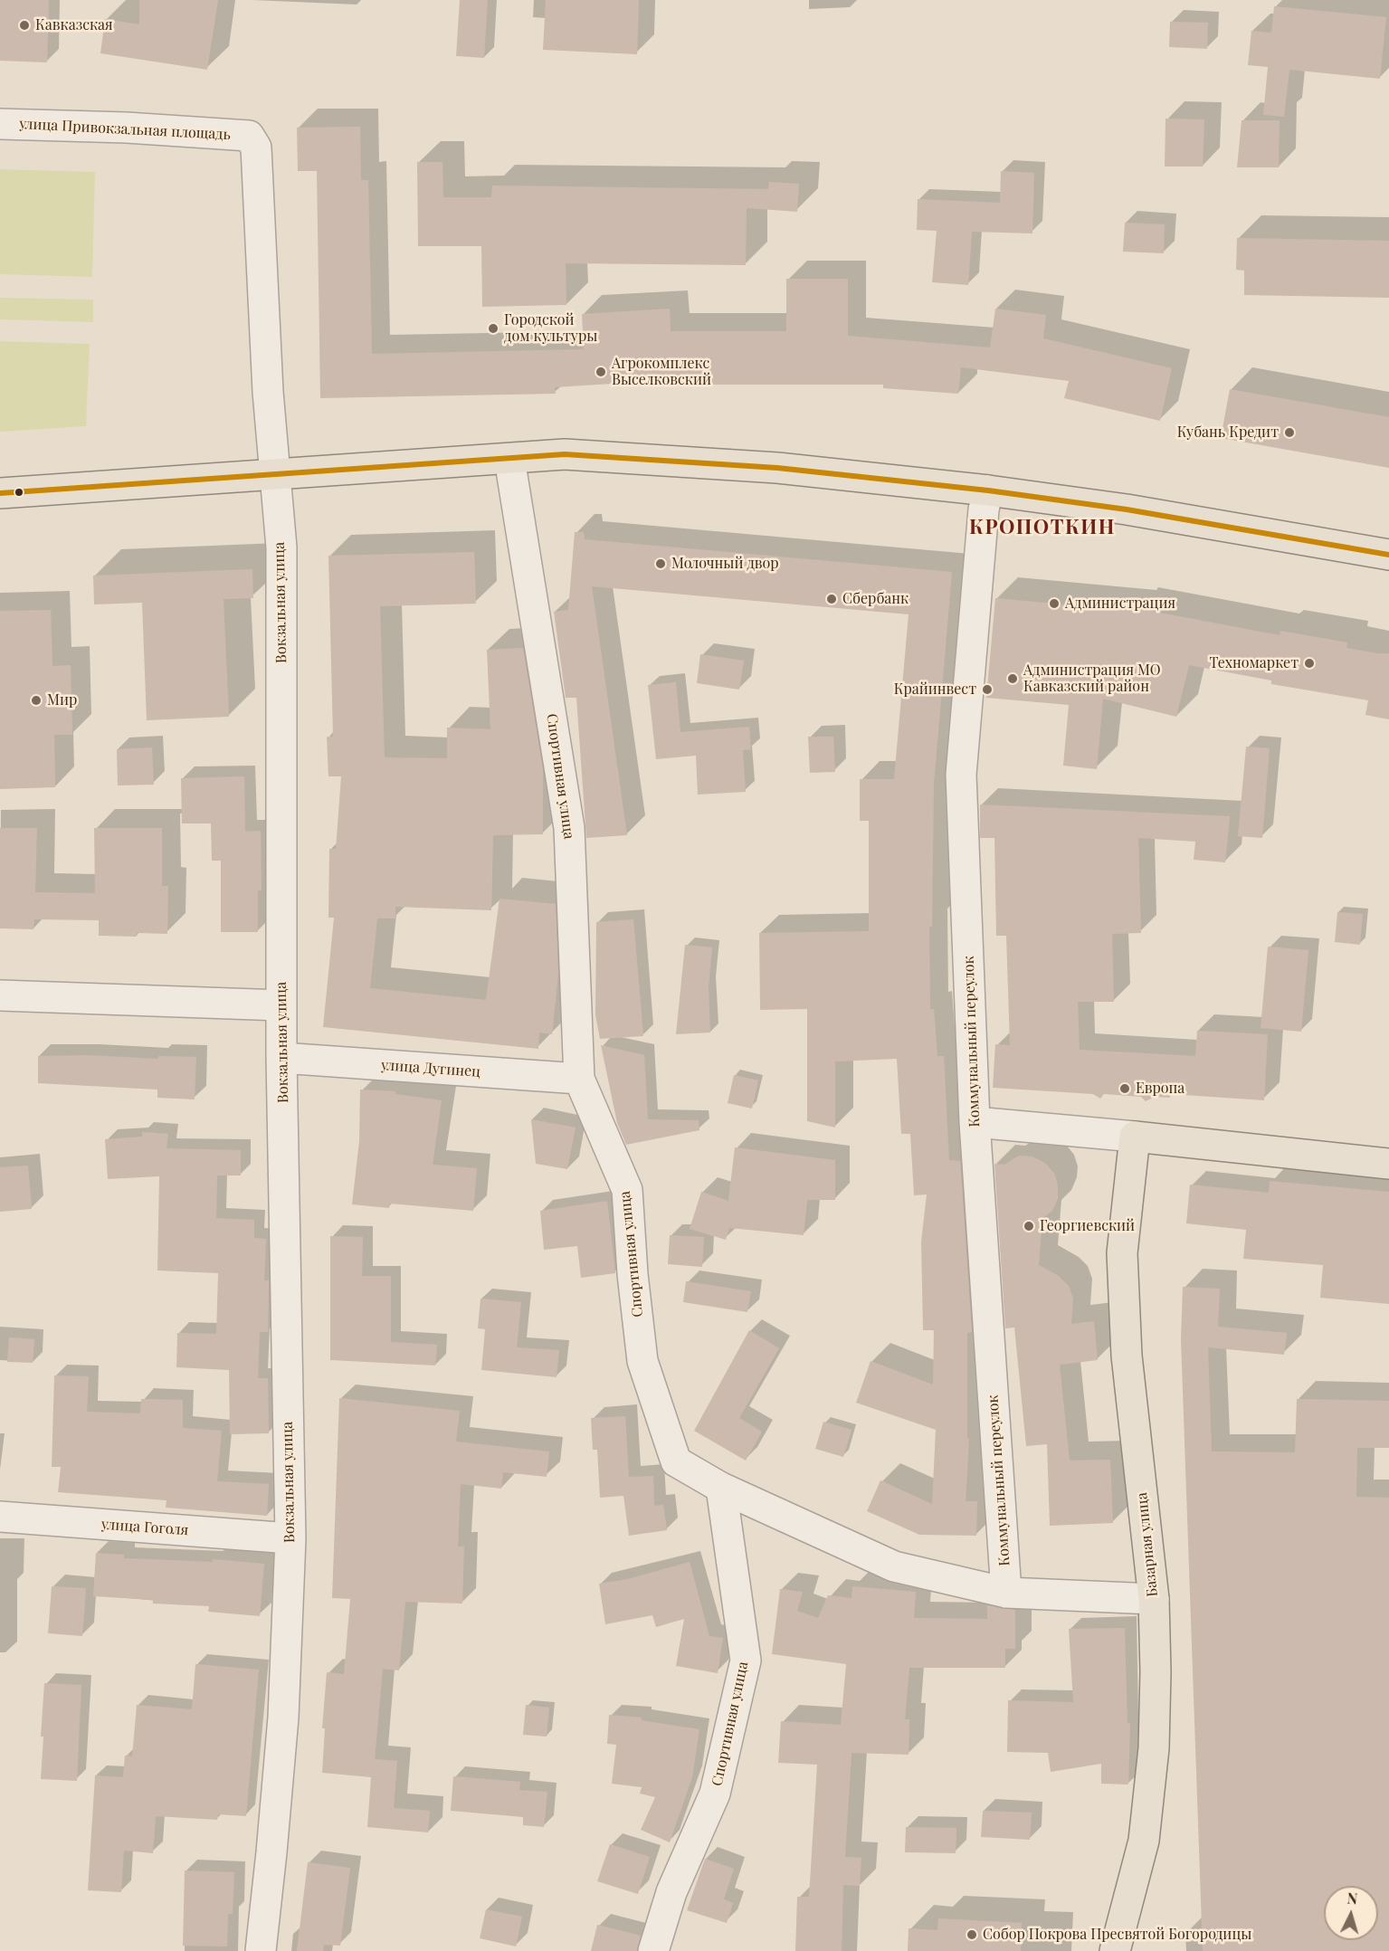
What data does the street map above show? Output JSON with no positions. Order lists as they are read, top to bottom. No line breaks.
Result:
{"streets":{"main road":["Базарная улица"],"street":["улица Привокзальная площадь","Вокзальная улица","Спортивная улица","Коммунальный переулок","улица Дугинец","улица Гоголя"]},"crossings":[["улица Привокзальная площадь","Вокзальная улица"],["Вокзальная улица","улица Дугинец"],["Вокзальная улица","улица Гоголя"],["Спортивная улица","улица Дугинец"]],"districts":["КРОПОТКИН"],"places":["Кавказская","Городской дом культуры","Агрокомплекс Выселковский","Кубань Кредит","Молочный двор","Сбербанк","Администрация","Техномаркет","Администрация МО Кавказский район","Крайинвест","Мир","Европа","Георгиевский","Собор Покрова Пресвятой Богородицы"],"north":"top"}
